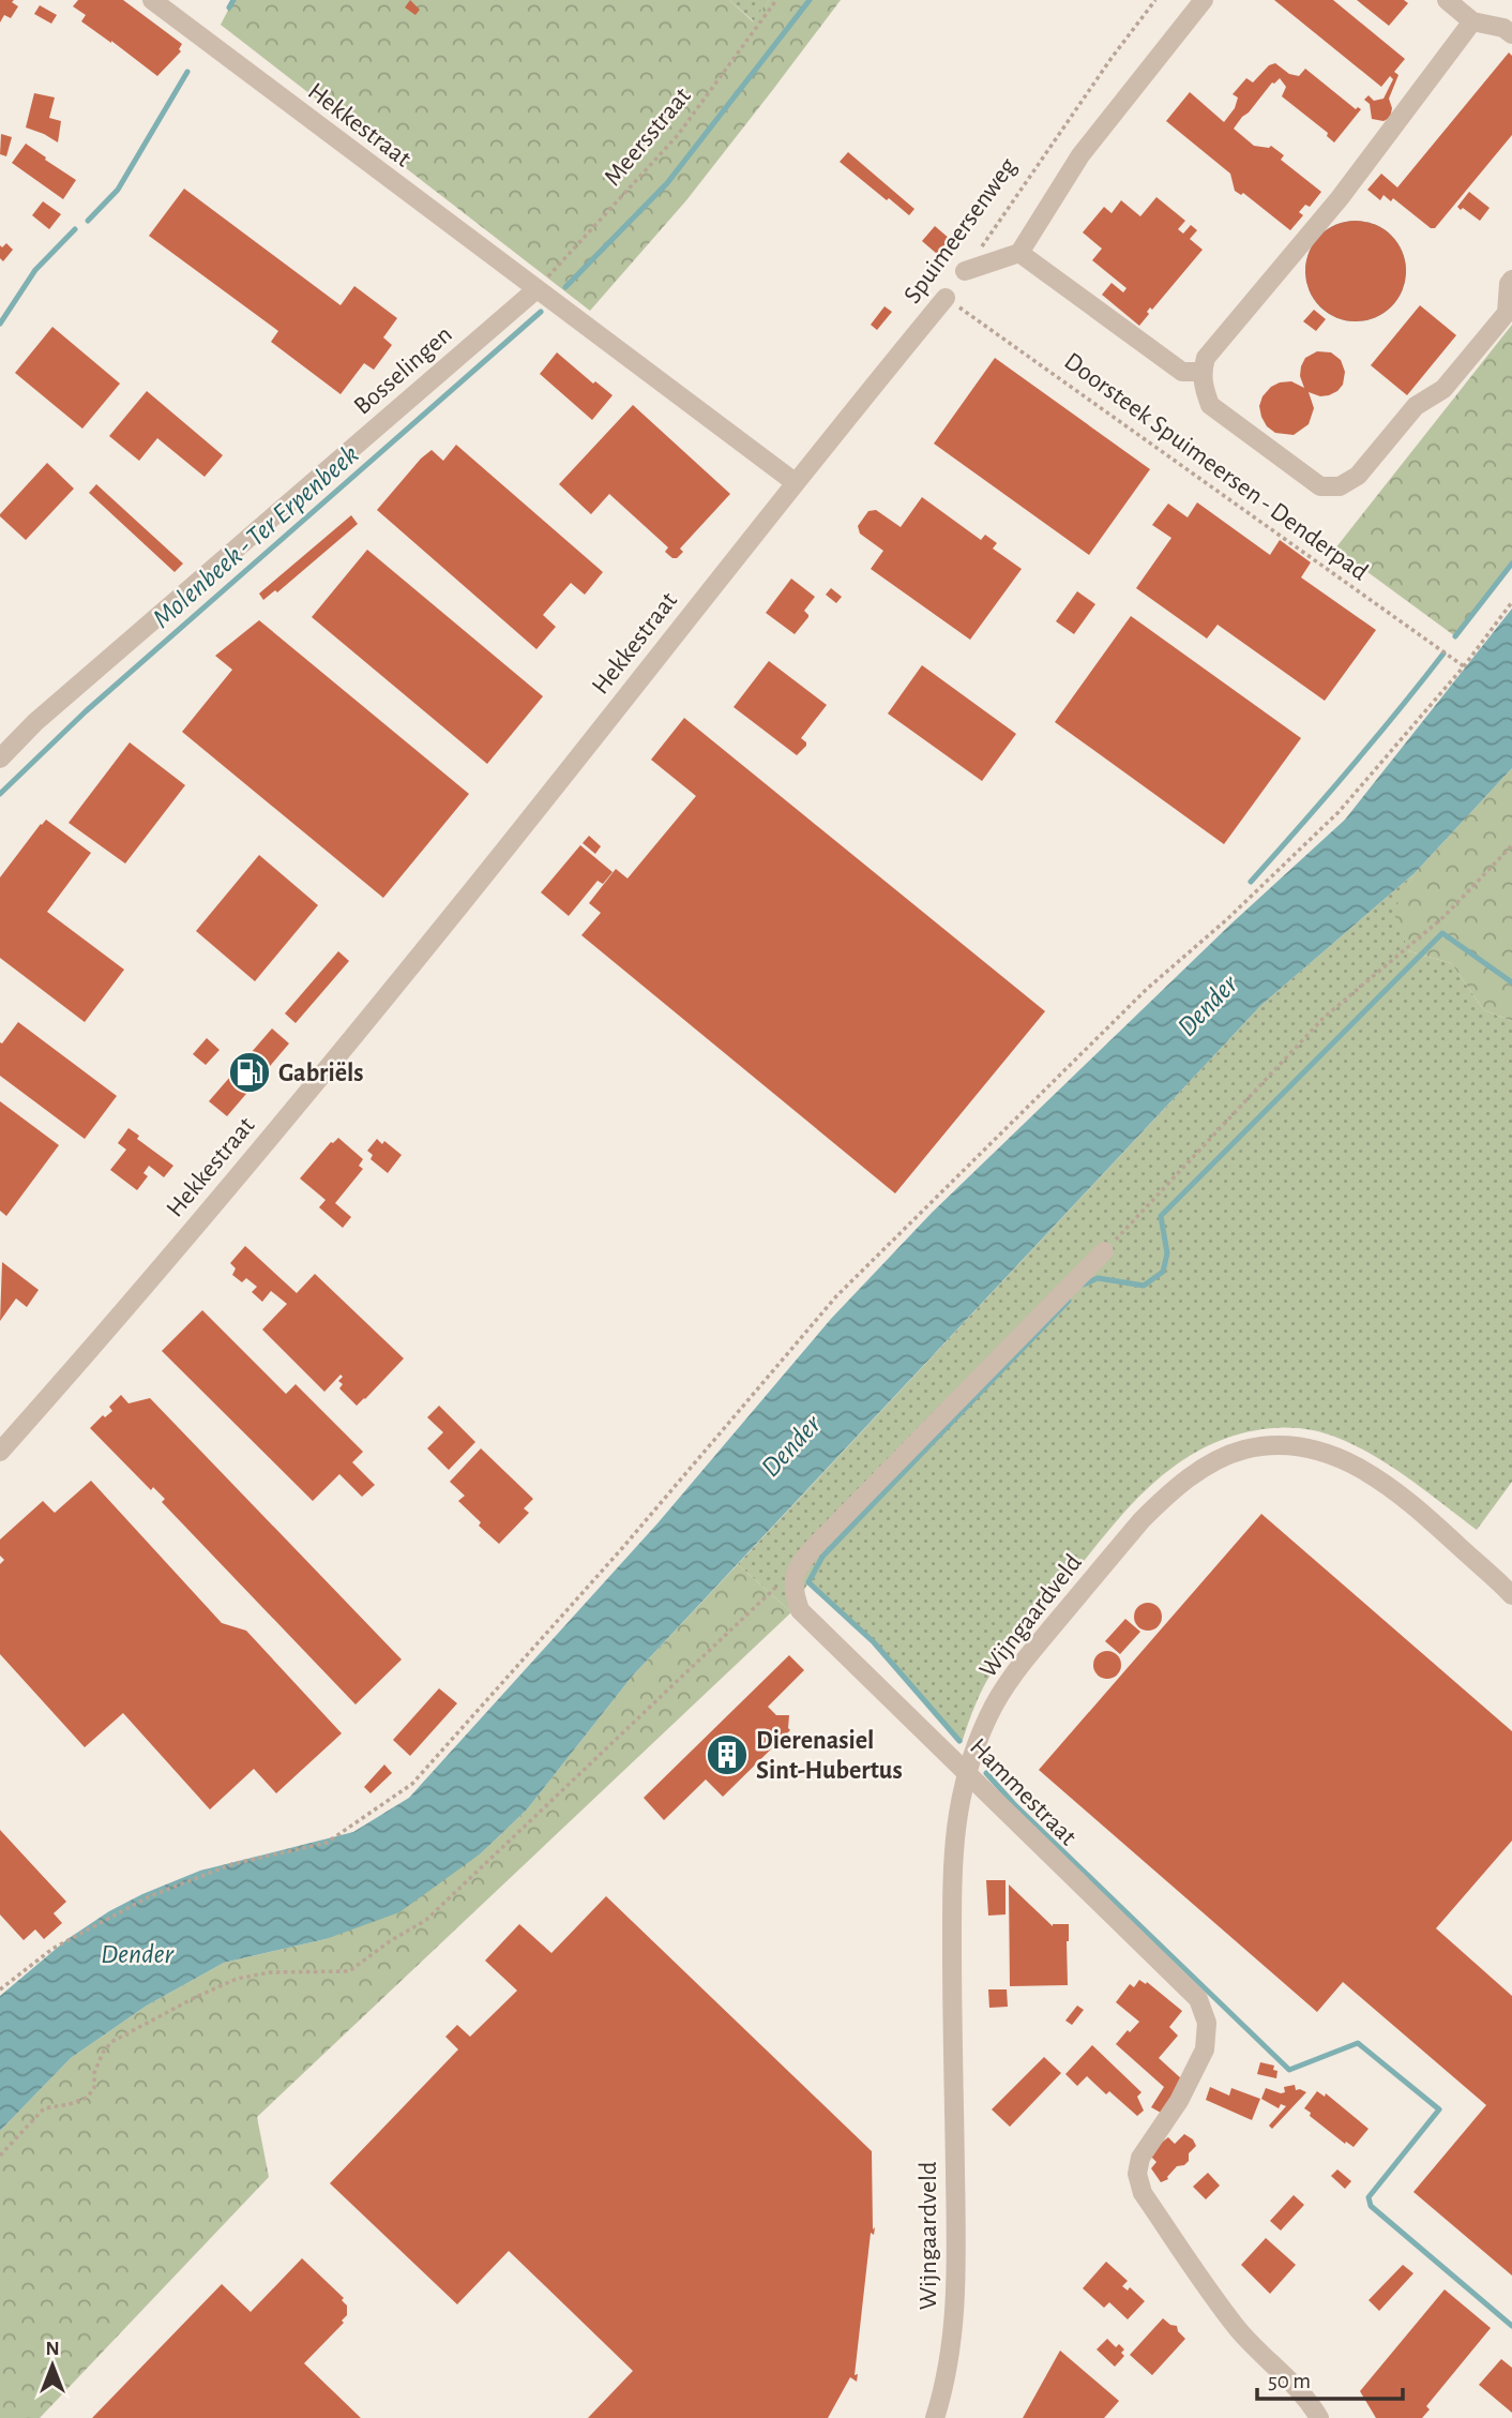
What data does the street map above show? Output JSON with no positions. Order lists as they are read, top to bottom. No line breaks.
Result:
{"streets":{"street":["Hekkestraat","Spuimeersenweg","Bosselingen","Wijngaardveld","Hammestraat"],"path":["Meersstraat","Doorsteek Spuimeersen - Denderpad"]},"crossings":[["Hekkestraat","Meersstraat"],["Hekkestraat","Spuimeersenweg"],["Hekkestraat","Bosselingen"],["Meersstraat","Bosselingen"],["Spuimeersenweg","Doorsteek Spuimeersen - Denderpad"],["Wijngaardveld","Hammestraat"]],"water":["Molenbeek - Ter Erpenbeek","Dender"],"places":{"fuel station":["Gabriëls"],"building":["Dierenasiel Sint-Hubertus"]},"scale_bar":"50 m","north":"top"}
